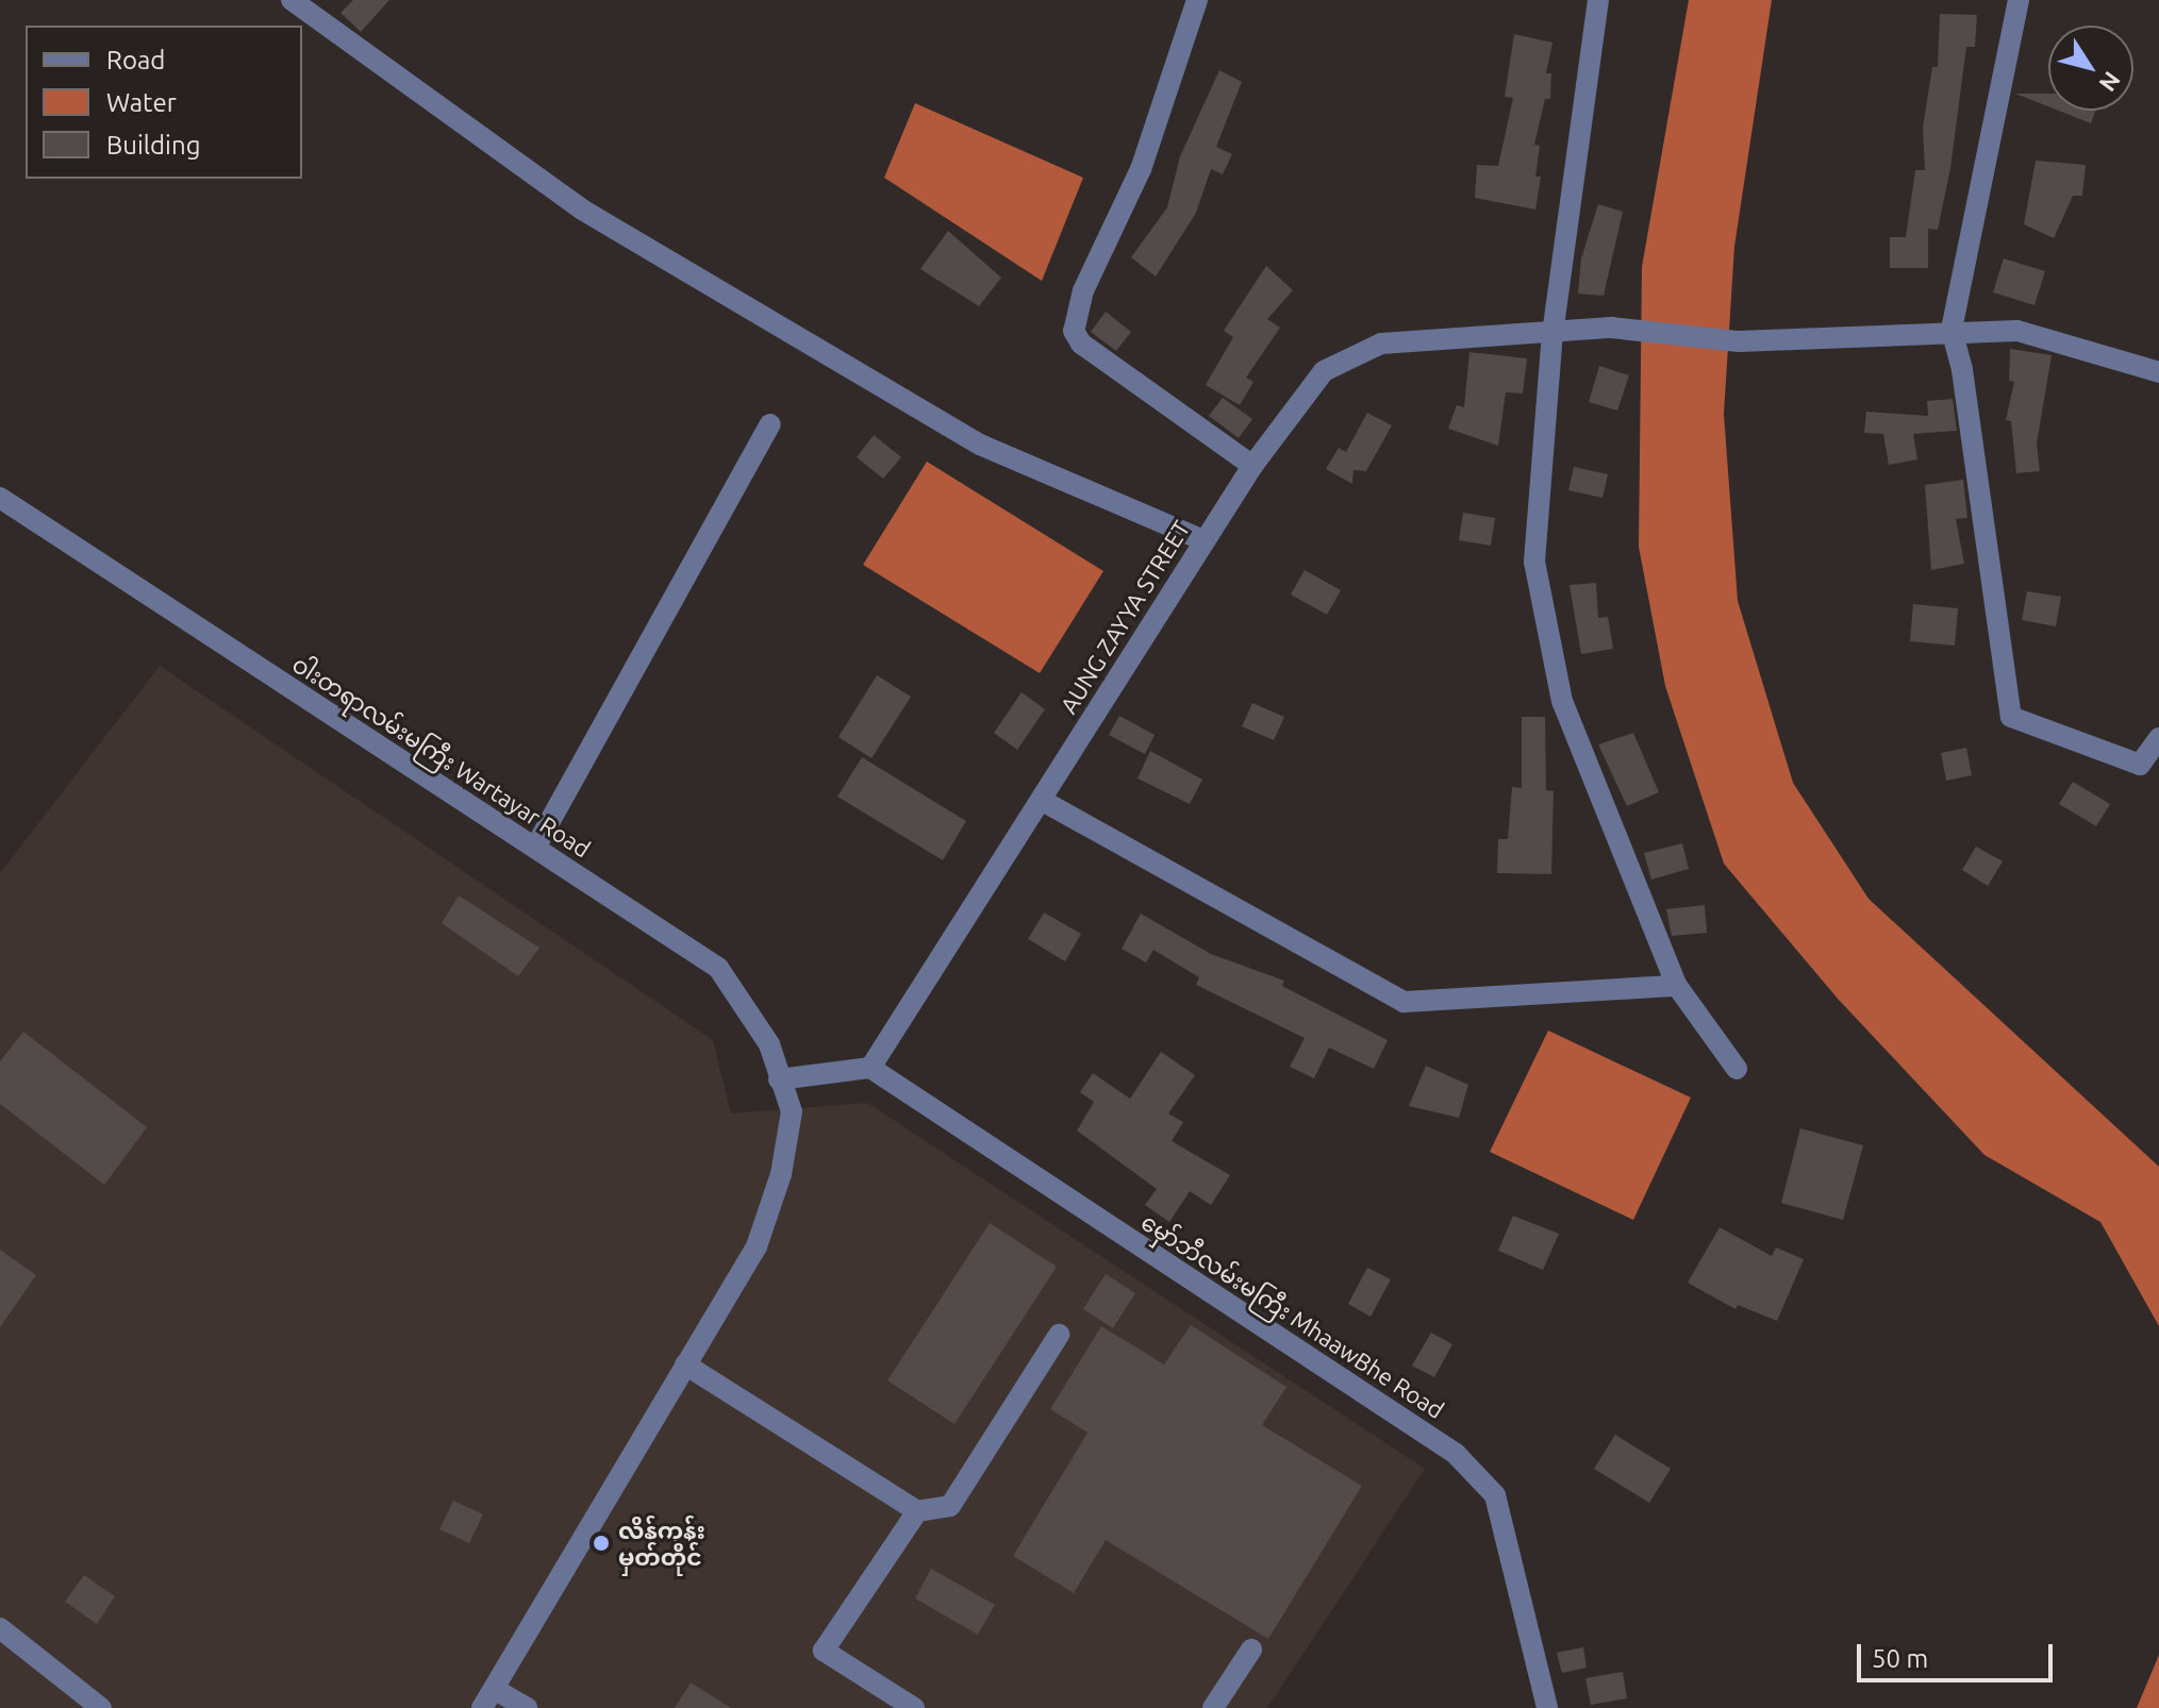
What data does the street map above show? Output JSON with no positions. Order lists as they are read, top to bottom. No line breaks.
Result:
{"streets":{"street":["AUNG ZAYYA STREET","ဝါးတရာလမ်းမကြီး Wartayar Road","မှော်ဘီလမ်းမကြီး MhaawBhe Road"]},"crossings":[["AUNG ZAYYA STREET","မှော်ဘီလမ်းမကြီး MhaawBhe Road"]],"places":["လိန်ကုန်း မှတ်တိုင်"],"legend":["Road","Water","Building"],"scale_bar":"50 m","north":"bottom right"}
